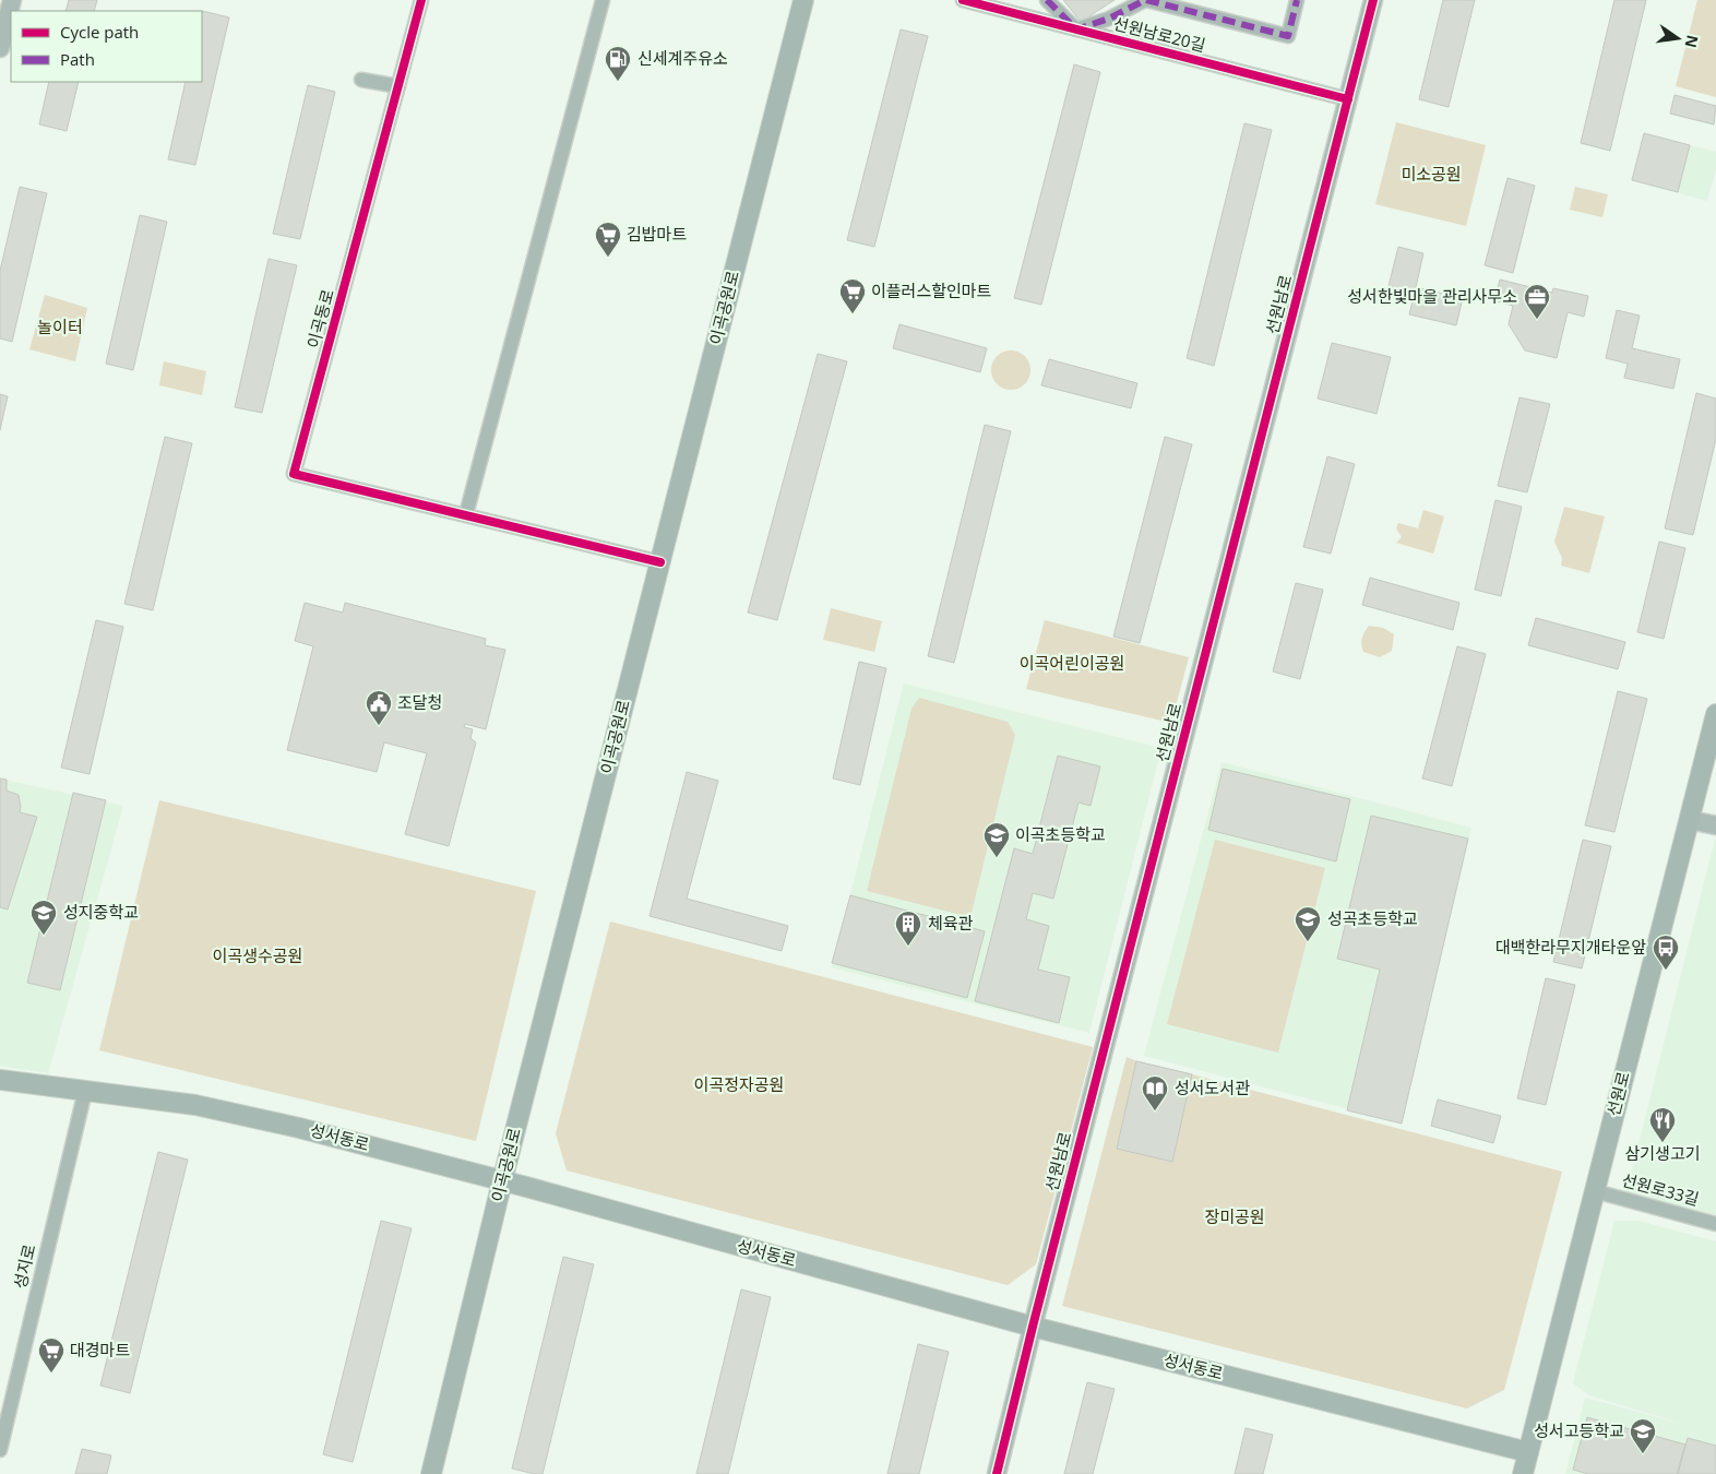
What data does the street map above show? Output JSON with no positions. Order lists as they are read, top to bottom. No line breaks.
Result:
{"streets":{"main road":["이곡공원로","선원로","성서동로"],"street":["선원남로20길","선원남로","이곡동로","선원로33길","성지로"]},"crossings":[["선원남로20길","선원남로"],["선원남로","성서동로"],["이곡공원로","성서동로"],["선원로","성서동로"],["선원로","선원로33길"],["성서동로","성지로"]],"parks":["미소공원","놀이터","이곡어린이공원","이곡생수공원","이곡정자공원","장미공원"],"places":{"fuel station":["신세계주유소"],"supermarket":["김밥마트","이플러스할인마트","대경마트"],"office":["성서한빛마을 관리사무소"],"public building":["조달청"],"school or university":["이곡초등학교","성지중학교","성곡초등학교","성서고등학교"],"building":["체육관"],"bus stop":["대백한라무지개타운앞"],"library":["성서도서관"],"restaurant":["삼기생고기"]},"legend":["Cycle path","Path"],"north":"right"}
